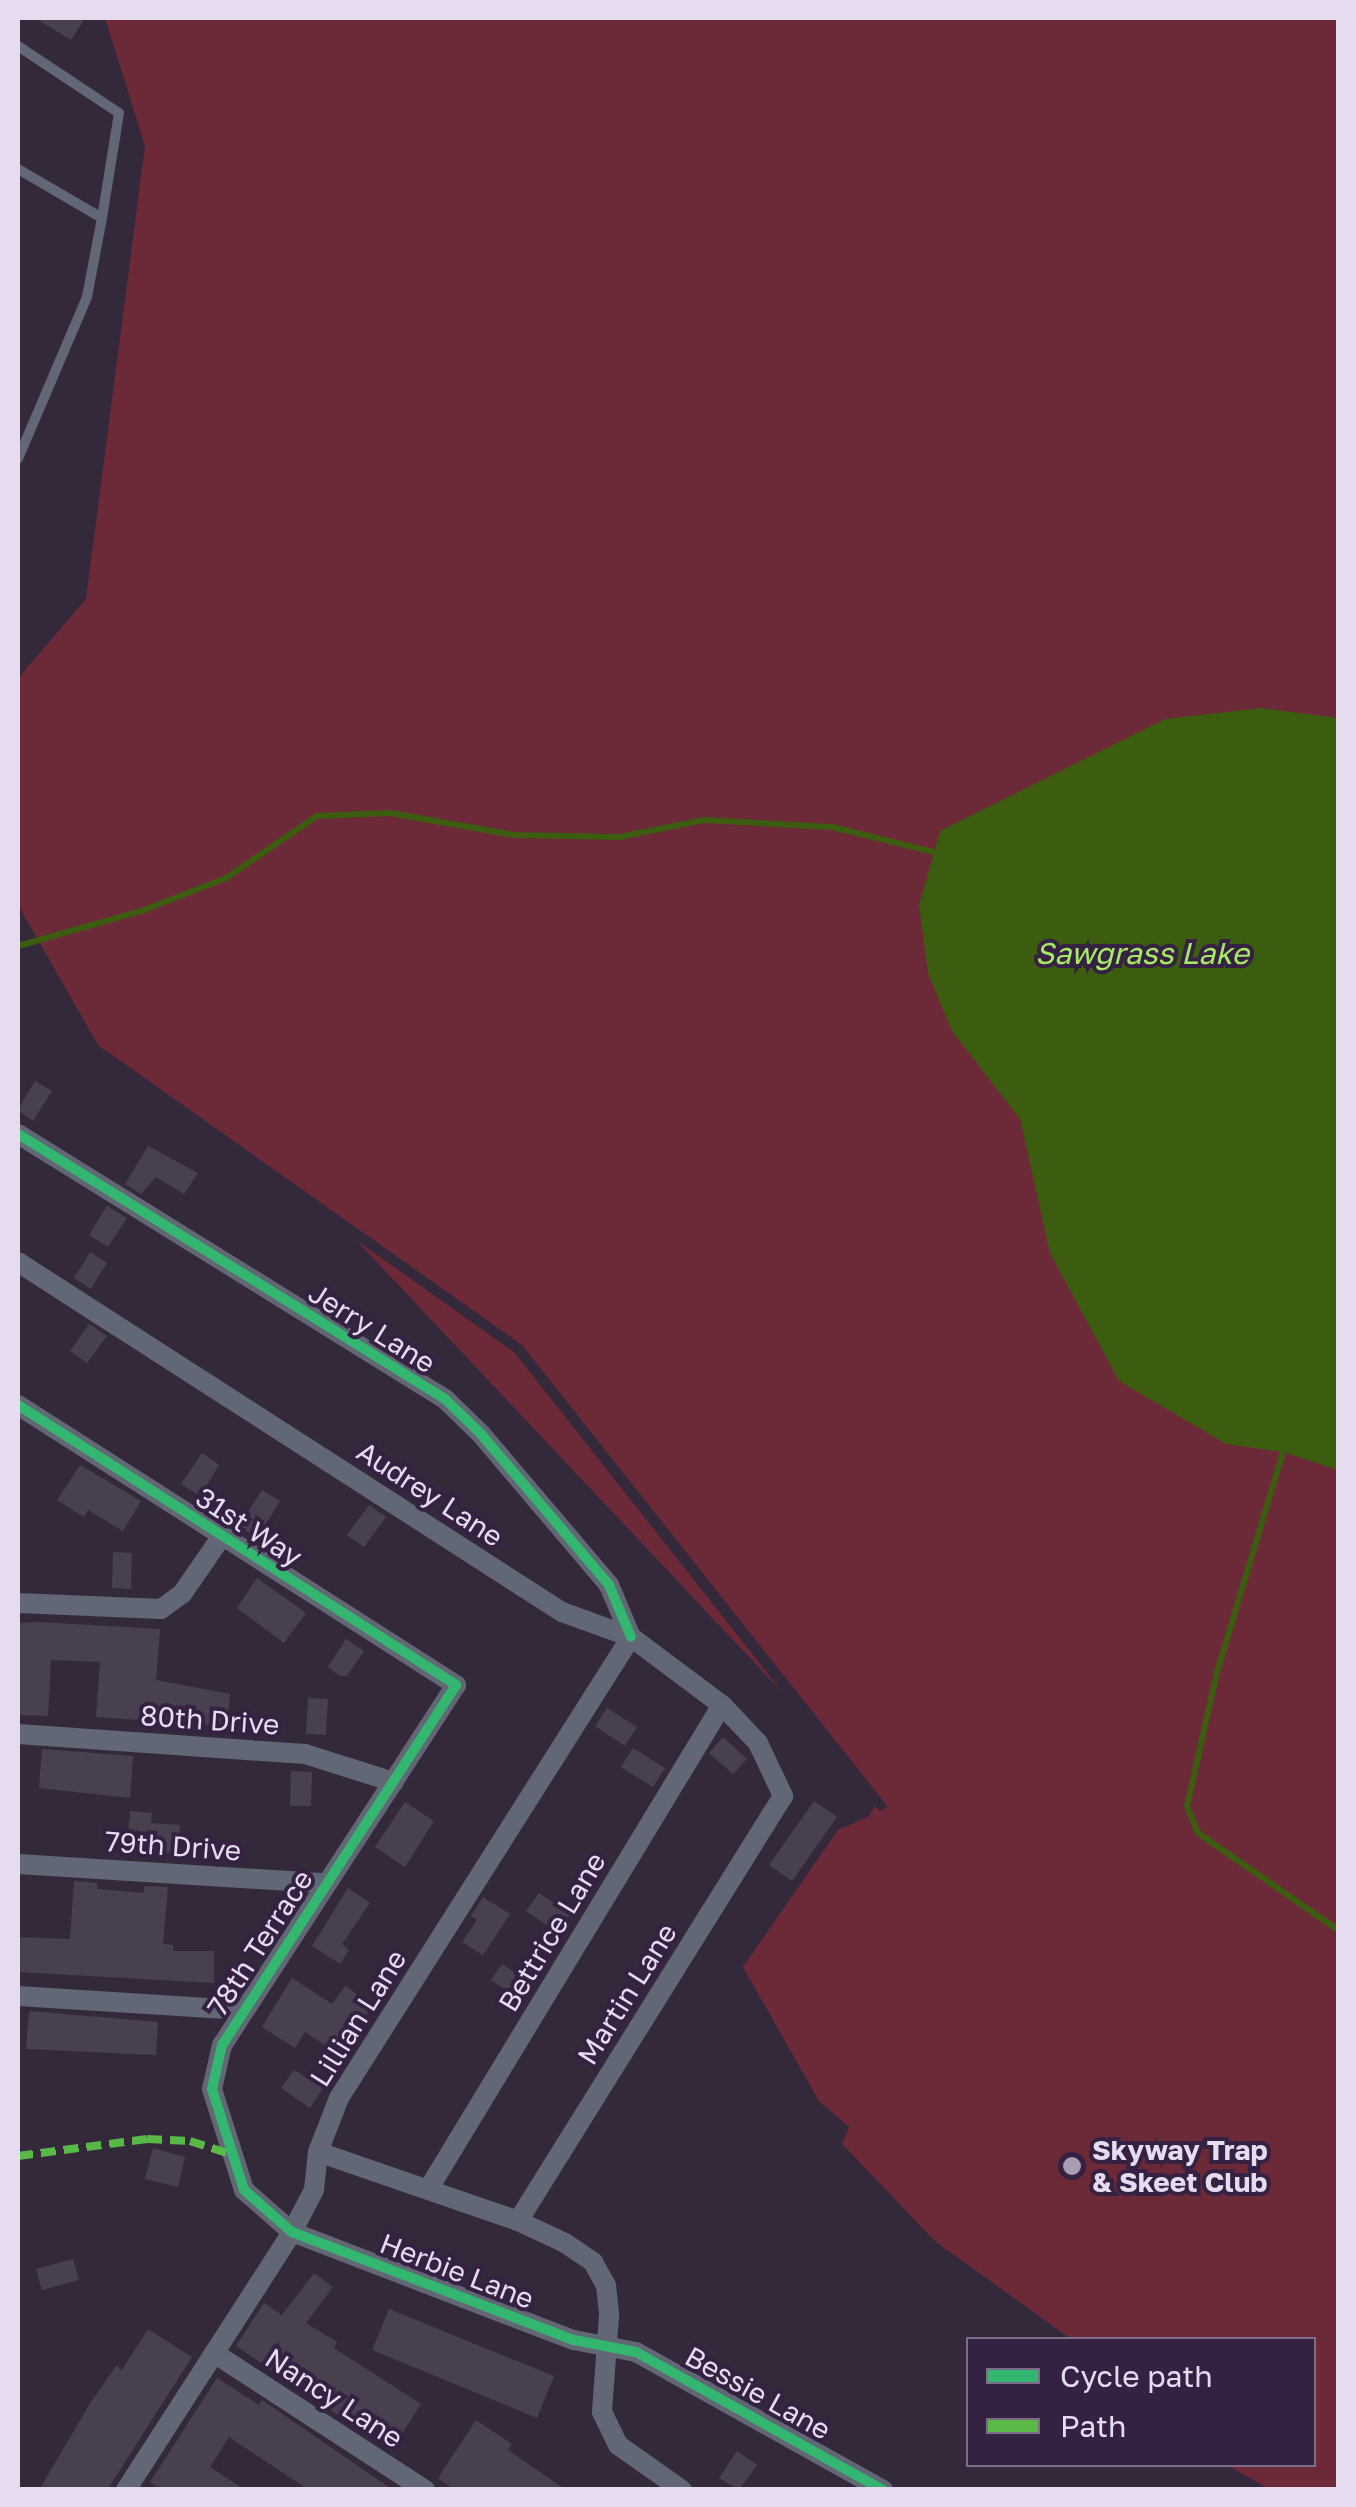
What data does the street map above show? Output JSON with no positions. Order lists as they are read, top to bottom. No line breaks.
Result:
{"streets":{"street":["Jerry Lane","Audrey Lane","31st Way","80th Drive","79th Drive","Bettrice Lane","78th Terrace","Martin Lane","Lillian Lane","Herbie Lane","Bessie Lane","Nancy Lane"]},"crossings":[["Jerry Lane","Audrey Lane"],["Jerry Lane","Lillian Lane"],["Audrey Lane","Bettrice Lane"],["Audrey Lane","Martin Lane"],["Audrey Lane","Lillian Lane"],["31st Way","78th Terrace"],["80th Drive","78th Terrace"],["79th Drive","78th Terrace"],["78th Terrace","Lillian Lane"],["78th Terrace","Herbie Lane"],["Lillian Lane","Herbie Lane"],["Lillian Lane","Nancy Lane"],["Herbie Lane","Bessie Lane"]],"water":["Sawgrass Lake"],"places":["Skyway Trap & Skeet Club"],"legend":["Cycle path","Path"]}
